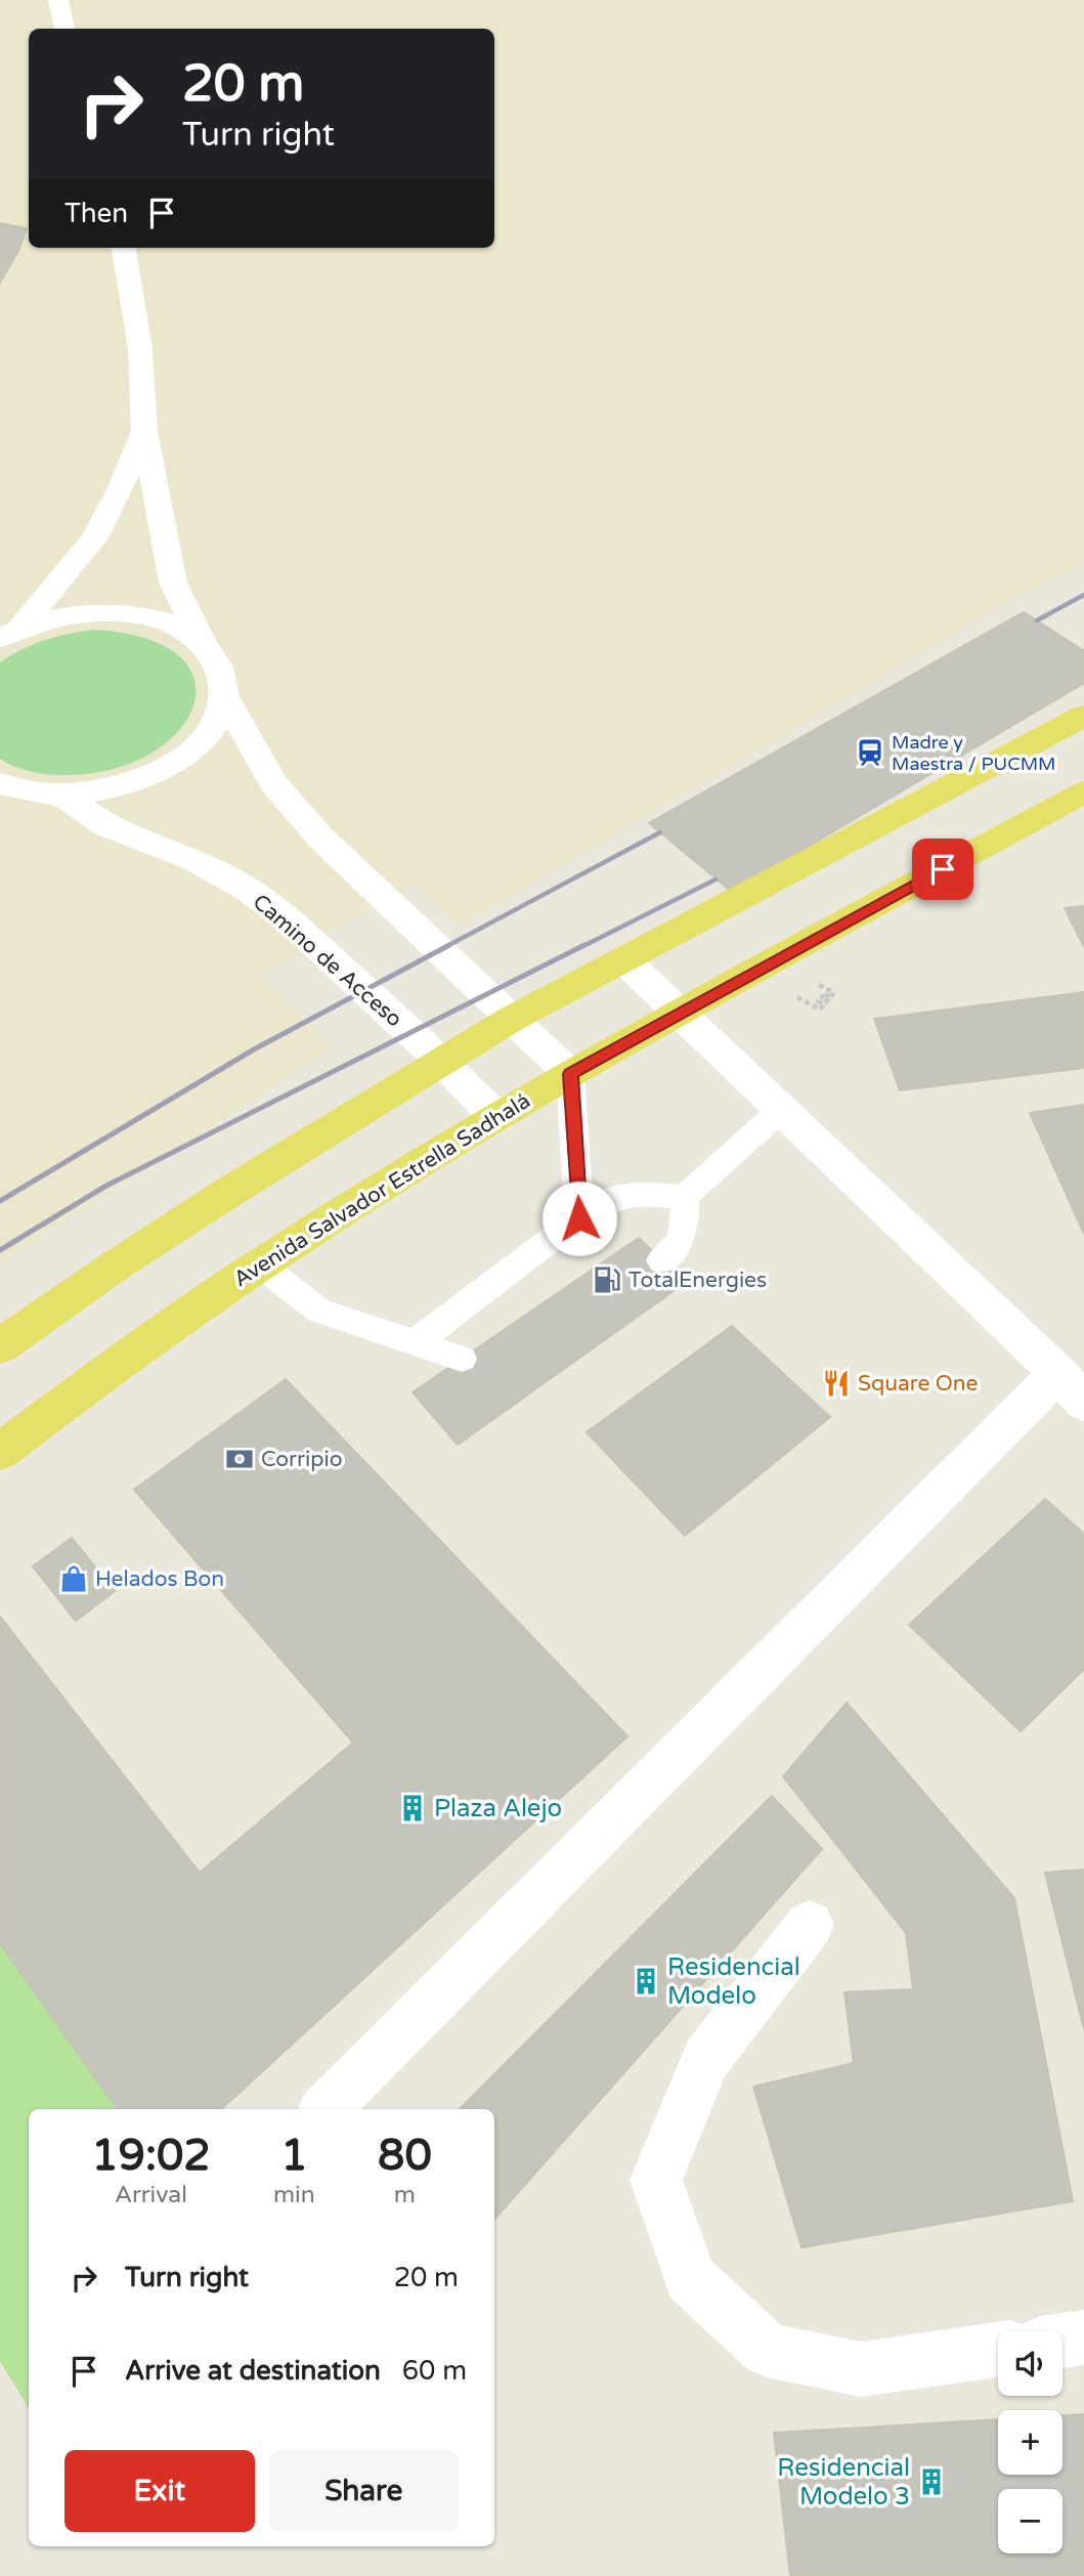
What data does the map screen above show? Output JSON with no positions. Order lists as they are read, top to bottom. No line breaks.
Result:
{"streets":{"main road":["Avenida Salvador Estrella Sadhalá"],"street":["Camino de Acceso"]},"crossings":[["Camino de Acceso","Avenida Salvador Estrella Sadhalá"]],"places":{"station":["Madre y Maestra / PUCMM"],"fuel station":["TotalEnergies"],"restaurant":["Square One"],"bank":["Corripio"],"shop":["Helados Bon"],"building":["Plaza Alejo","Residencial Modelo","Residencial Modelo 3"]},"page":{"turn":["20 m","Turn right"],"then":"Then","eta":["19:02","Arrival","1","min","80","m"],"list":[{"name":"Turn right","value":"20 m"},{"name":"Arrive at destination","value":"60 m"}],"map_buttons":["+","−"],"buttons":["Exit","Share"]}}
